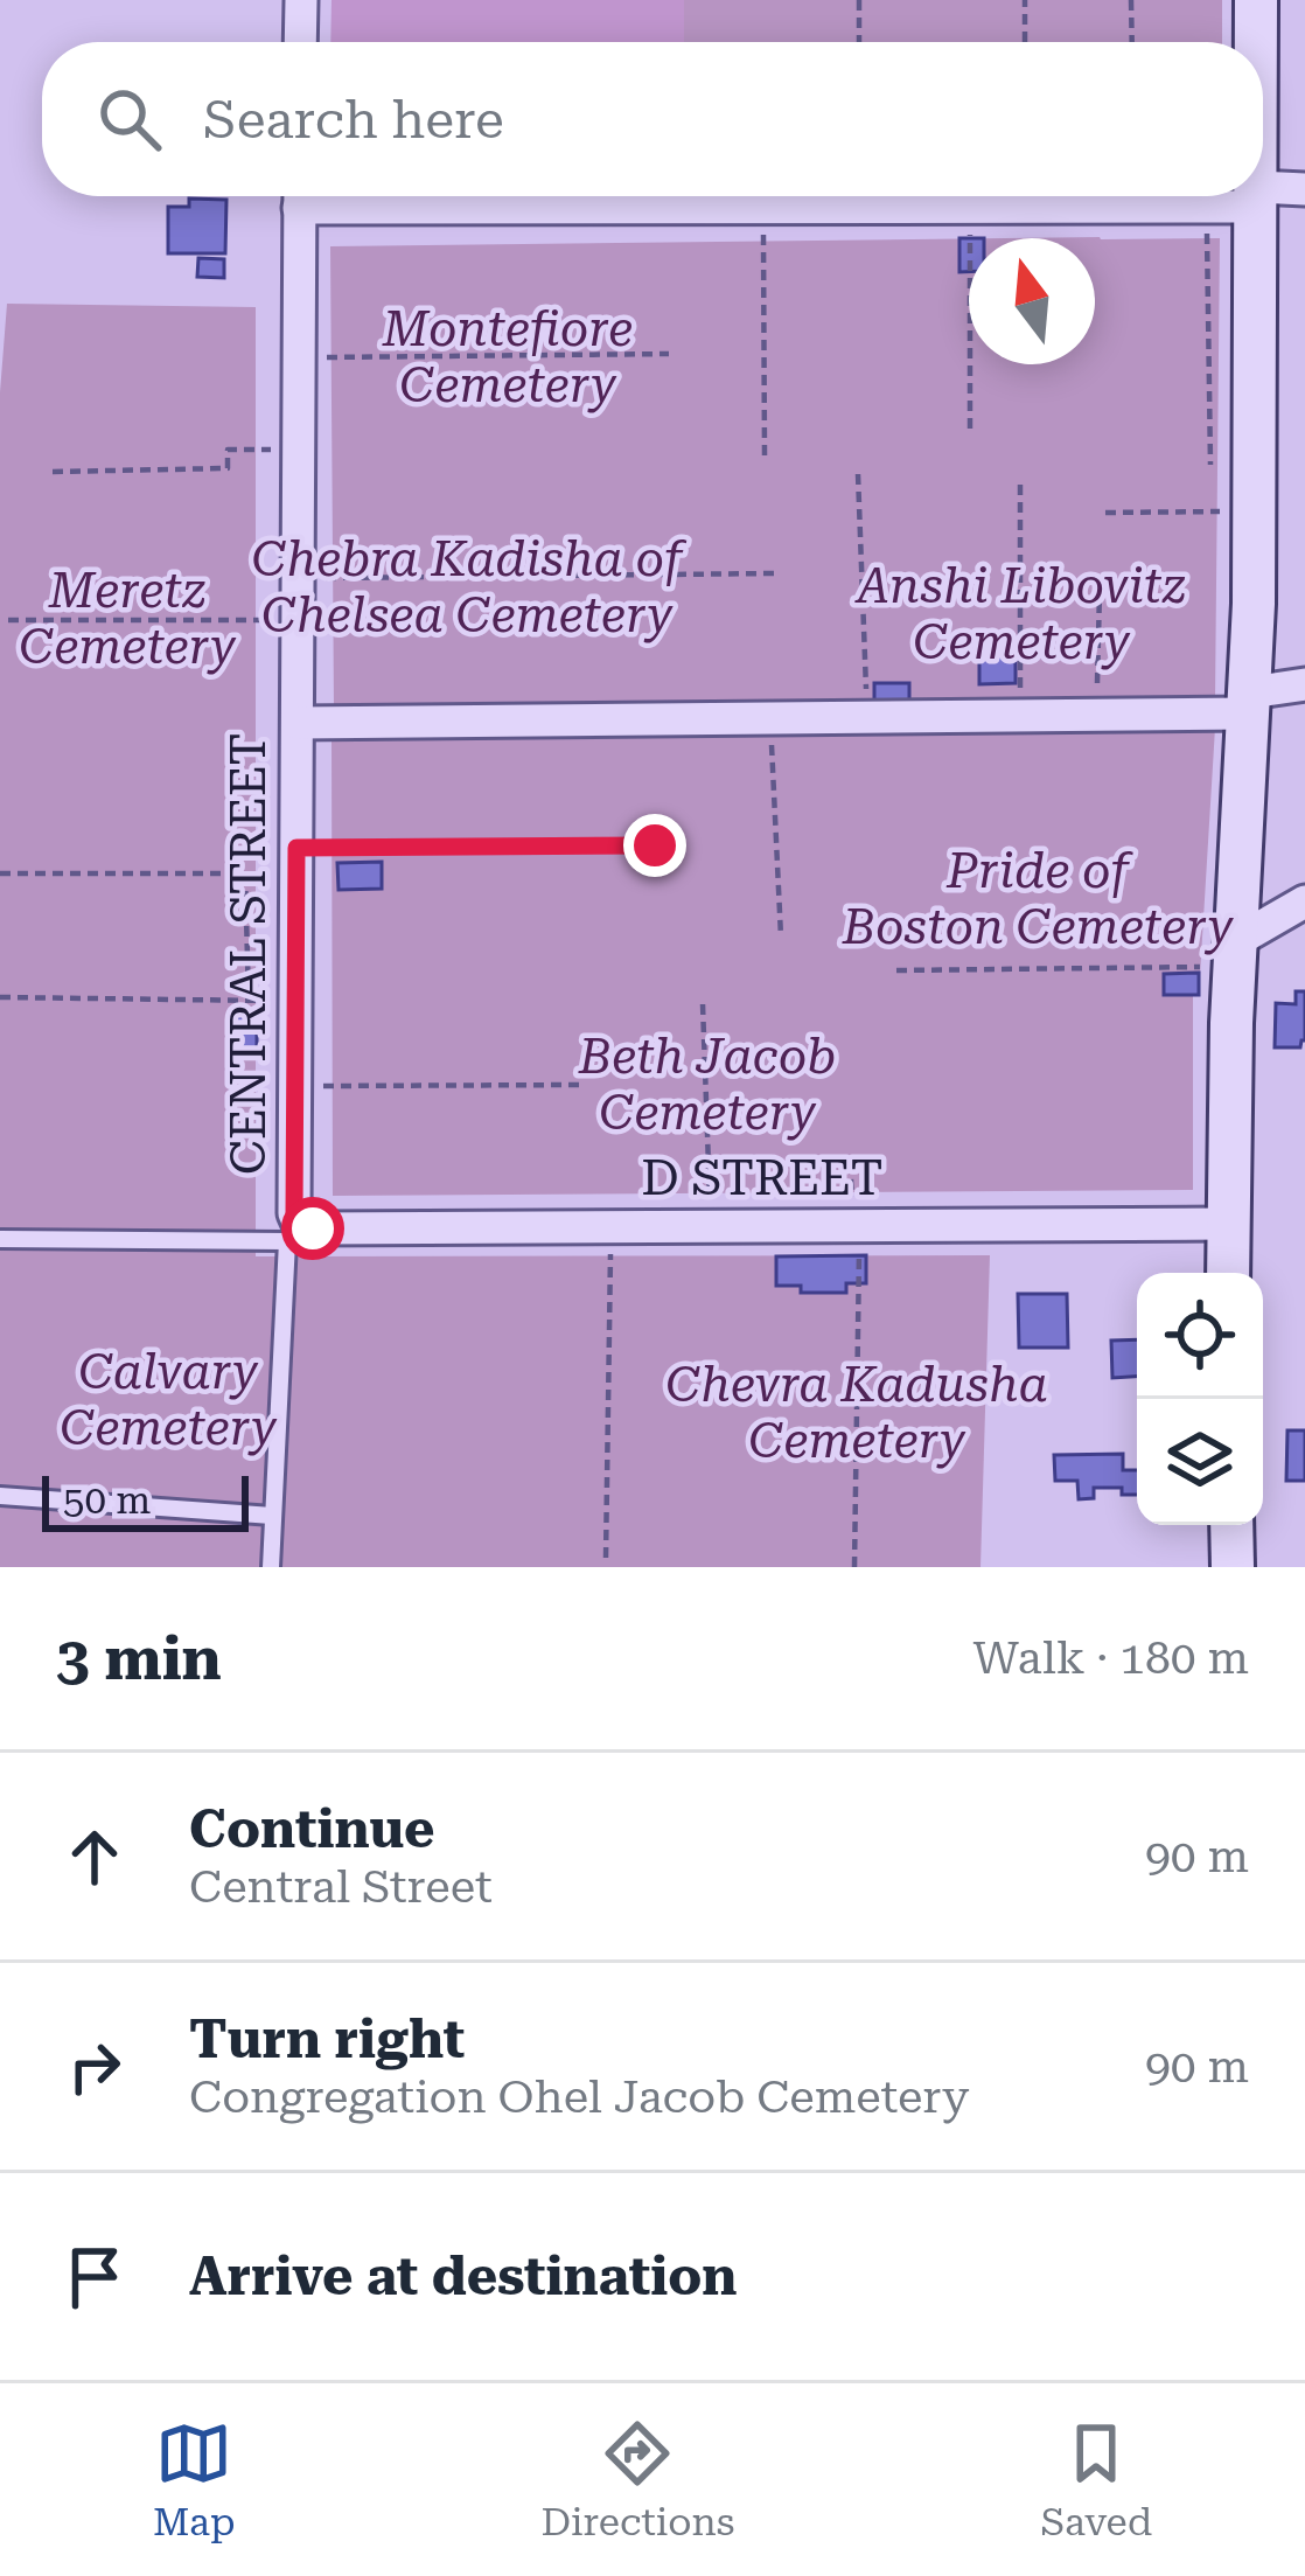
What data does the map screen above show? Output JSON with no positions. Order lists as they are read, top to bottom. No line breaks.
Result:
{"streets":{"street":["CENTRAL STREET","D STREET"]},"crossings":[["CENTRAL STREET","D STREET"]],"parks":["Montefiore Cemetery","Chebra Kadisha of Chelsea Cemetery","Anshi Libovitz Cemetery","Meretz Cemetery","Pride of Boston Cemetery","Beth Jacob Cemetery","Calvary Cemetery","Chevra Kadusha Cemetery"],"scale_bar":"50 m","north":"top","page":{"search":"Search here","scale":"50 m","heading":["3 min","Walk · 180 m"],"list":[["Continue","Central Street","90 m"],["Turn right","Congregation Ohel Jacob Cemetery","90 m"],"Arrive at destination"],"nav":["Map","Directions","Saved"]}}
